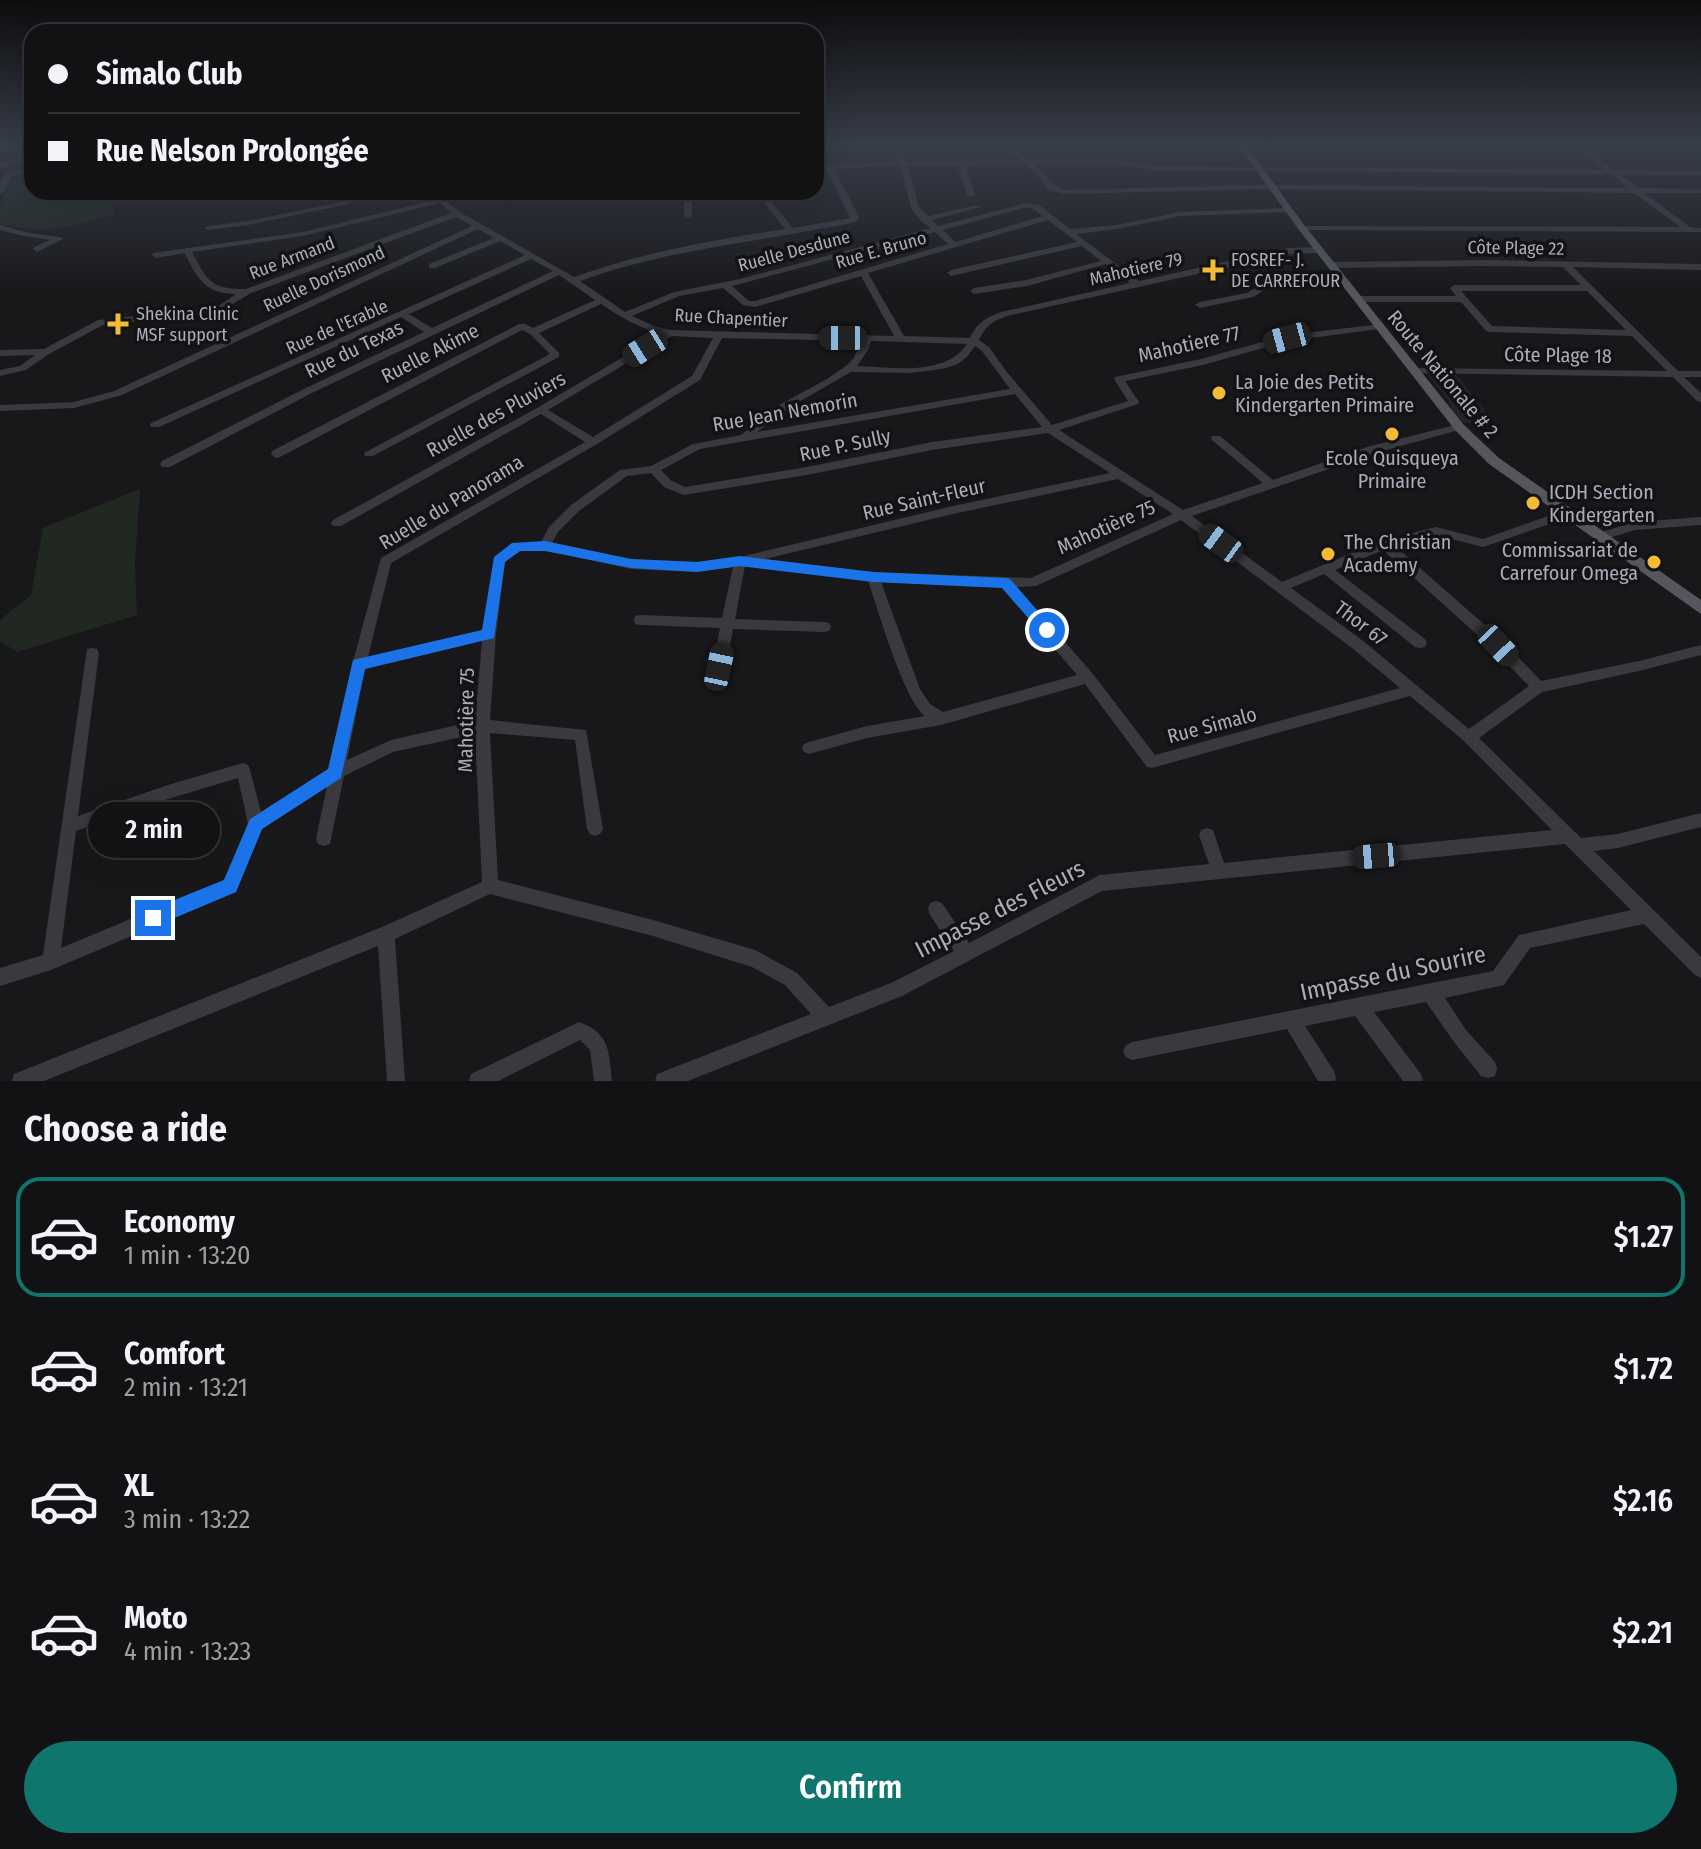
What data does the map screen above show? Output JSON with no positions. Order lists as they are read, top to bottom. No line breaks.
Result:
{"streets":{"main road":["Route Nationale # 2"],"street":["Côte Plage 22","Rue E. Bruno","Ruelle Desdune","Rue Armand","Mahotiere 79","Ruelle Dorismond","Rue Chapentier","Rue de l'Erable","Mahotiere 77","Rue du Texas","Ruelle Akime","Côte Plage 18","Rue Jean Nemorin","Ruelle des Pluviers","Rue P. Sully","Rue Saint-Fleur","Ruelle du Panorama","Mahotière 75","Thor 67","Rue Simalo","Impasse des Fleurs","Impasse du Sourire"]},"crossings":[["Côte Plage 22","Route Nationale # 2"],["Rue E. Bruno","Ruelle Desdune"],["Ruelle Desdune","Mahotiere 79"],["Ruelle Desdune","Rue Chapentier"],["Rue Armand","Rue Chapentier"],["Mahotiere 79","Rue Chapentier"],["Mahotiere 79","Route Nationale # 2"],["Mahotiere 79","Thor 67"],["Ruelle Dorismond","Rue Chapentier"],["Rue Chapentier","Rue de l'Erable"],["Rue Chapentier","Rue du Texas"],["Rue Chapentier","Ruelle Akime"],["Rue Chapentier","Ruelle des Pluviers"],["Rue Chapentier","Ruelle du Panorama"],["Rue Chapentier","Thor 67"],["Mahotiere 77","Route Nationale # 2"],["Mahotiere 77","Rue P. Sully"],["Mahotiere 77","Thor 67"],["Côte Plage 18","Route Nationale # 2"],["Route Nationale # 2","Mahotière 75"],["Rue Jean Nemorin","Rue P. Sully"],["Rue Jean Nemorin","Mahotière 75"],["Rue Jean Nemorin","Thor 67"],["Rue P. Sully","Thor 67"],["Rue Saint-Fleur","Mahotière 75"],["Rue Saint-Fleur","Thor 67"],["Mahotière 75","Thor 67"],["Mahotière 75","Rue Simalo"],["Thor 67","Rue Simalo"],["Thor 67","Impasse des Fleurs"],["Thor 67","Impasse du Sourire"]],"places":{"health":["FOSREF- J. DE CARREFOUR","Shekina Clinic MSF support"],"other":["La Joie des Petits Kindergarten Primaire","Ecole Quisqueya Primaire","ICDH Section Kindergarten","The Christian Academy","Commissariat de Carrefour Omega"]},"page":{"banner":["Simalo Club","Rue Nelson Prolongée"],"bubble":"2 min","heading":"Choose a ride","list":[{"name":"Economy","note":"1 min · 13:20","value":"$1.27"},{"name":"Comfort","note":"2 min · 13:21","value":"$1.72"},{"name":"XL","note":"3 min · 13:22","value":"$2.16"},{"name":"Moto","note":"4 min · 13:23","value":"$2.21"}],"buttons":"Confirm"}}
